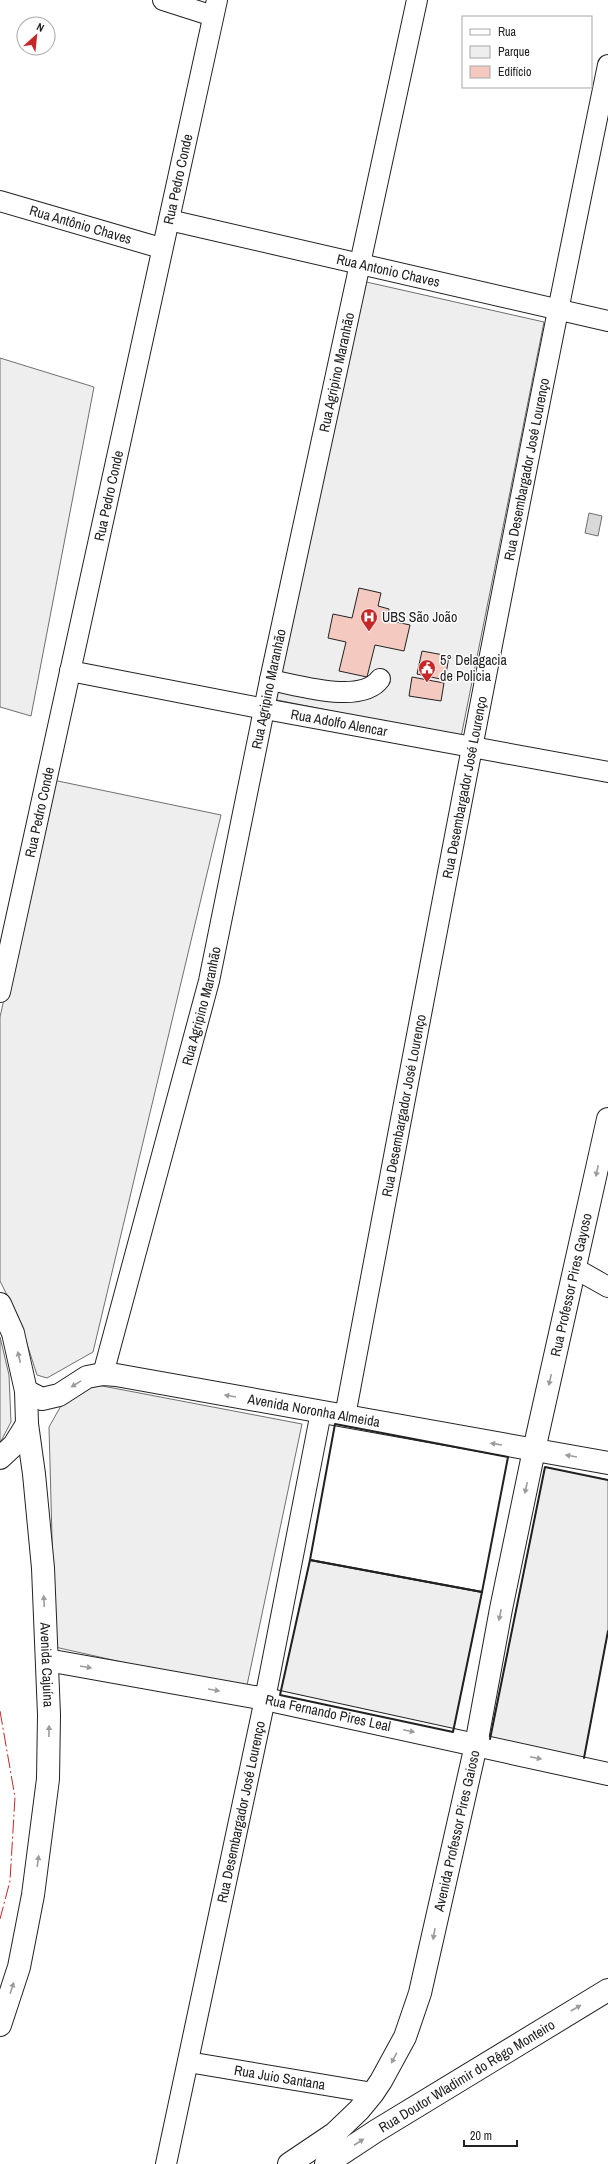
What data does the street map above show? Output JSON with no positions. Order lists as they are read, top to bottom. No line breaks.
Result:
{"streets":{"main road":["Rua Professor Pires Gayoso","Avenida Noronha Almeida","Avenida Cajuína","Rua Fernando Pires Leal","Avenida Professor Pires Gaioso","Rua Doutor Wladimir do Rêgo Monteiro"],"street":["Rua Pedro Conde","Rua Antônio Chaves","Rua Antonio Chaves","Rua Agripino Maranhão","Rua Desembargador José Lourenço","Rua Adolfo Alencar","Rua Juio Santana"]},"crossings":[["Rua Pedro Conde","Rua Antônio Chaves"],["Rua Pedro Conde","Rua Antonio Chaves"],["Rua Pedro Conde","Rua Adolfo Alencar"],["Rua Antonio Chaves","Rua Agripino Maranhão"],["Rua Antonio Chaves","Rua Desembargador José Lourenço"],["Rua Agripino Maranhão","Rua Adolfo Alencar"],["Rua Agripino Maranhão","Avenida Noronha Almeida"],["Rua Desembargador José Lourenço","Rua Adolfo Alencar"],["Rua Desembargador José Lourenço","Avenida Noronha Almeida"],["Rua Desembargador José Lourenço","Rua Fernando Pires Leal"],["Rua Desembargador José Lourenço","Rua Juio Santana"],["Rua Professor Pires Gayoso","Avenida Noronha Almeida"],["Rua Professor Pires Gayoso","Avenida Professor Pires Gaioso"],["Avenida Noronha Almeida","Avenida Cajuína"],["Avenida Noronha Almeida","Avenida Professor Pires Gaioso"],["Avenida Cajuína","Rua Fernando Pires Leal"],["Rua Fernando Pires Leal","Avenida Professor Pires Gaioso"],["Avenida Professor Pires Gaioso","Rua Juio Santana"]],"one_way":["Rua Professor Pires Gayoso","Avenida Noronha Almeida","Avenida Cajuína","Rua Fernando Pires Leal","Avenida Professor Pires Gaioso","Rua Doutor Wladimir do Rêgo Monteiro"],"places":{"hospital":["UBS São João"],"public building":["5° Delagacia de Policia"]},"legend":["Rua","Parque","Edifício"],"scale_bar":"20 m","north":"top right"}
